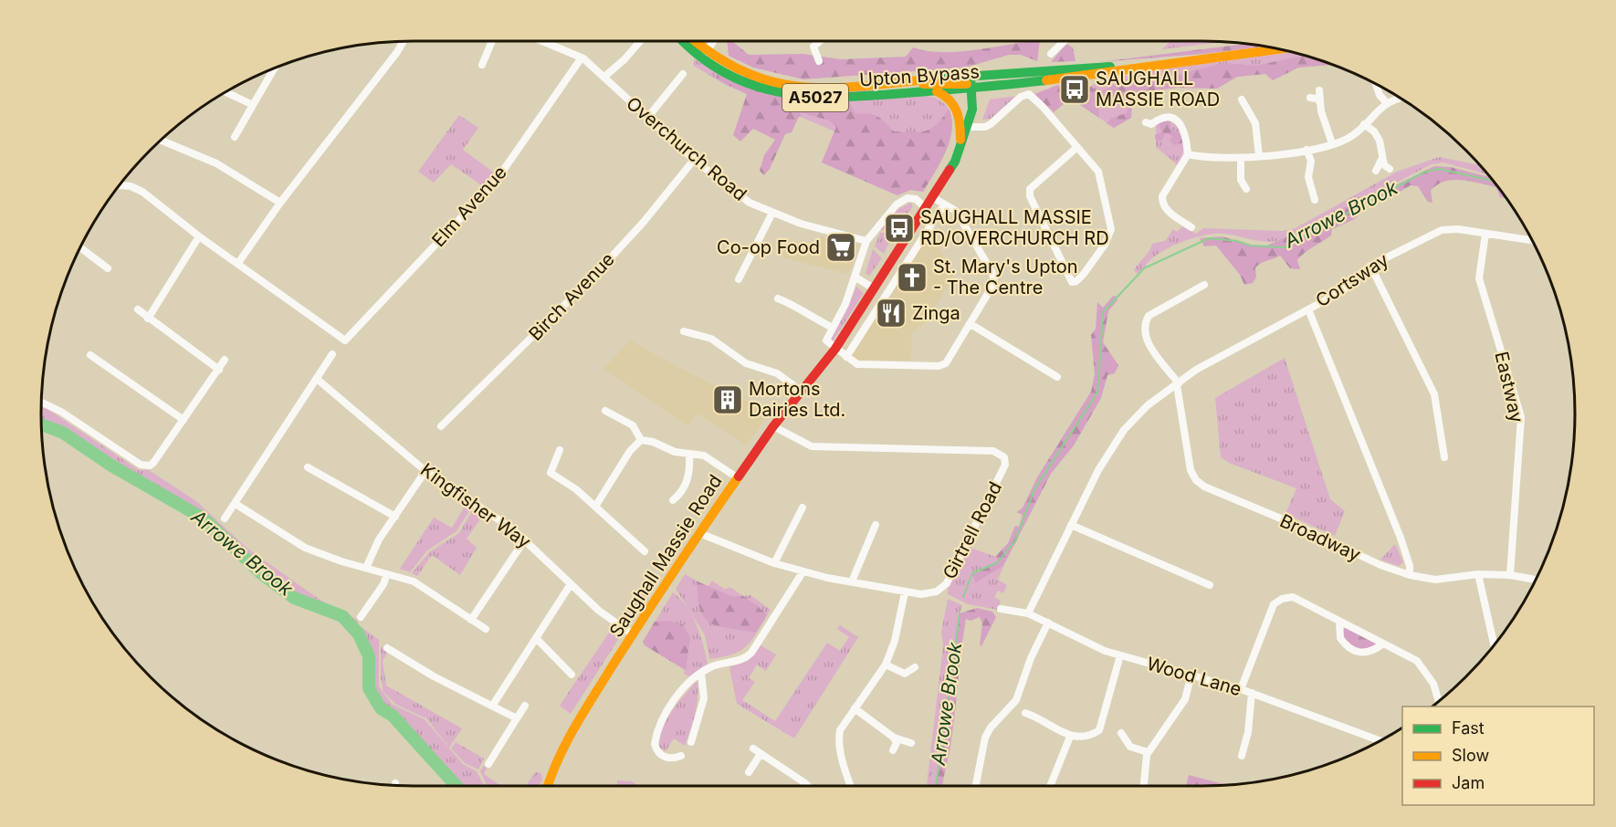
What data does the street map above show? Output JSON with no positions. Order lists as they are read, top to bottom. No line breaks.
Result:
{"streets":{"main road":["Upton Bypass","A5027","Saughall Massie Road"],"street":["Overchurch Road","Elm Avenue","Cortsway","Birch Avenue","Eastway","Kingfisher Way","Girtrell Road","Broadway","Wood Lane"]},"crossings":[["Upton Bypass","Saughall Massie Road"],["Overchurch Road","Elm Avenue"],["Overchurch Road","Birch Avenue"],["Cortsway","Eastway"],["Cortsway","Broadway"],["Cortsway","Wood Lane"],["Eastway","Broadway"],["Kingfisher Way","Saughall Massie Road"],["Girtrell Road","Saughall Massie Road"]],"water":["Arrowe Brook"],"places":{"bus stop":["SAUGHALL MASSIE ROAD","SAUGHALL MASSIE RD/OVERCHURCH RD"],"supermarket":["Co-op Food"],"church":["St. Mary's Upton - The Centre"],"restaurant":["Zinga"],"building":["Mortons Dairies Ltd."]},"legend":["Fast","Slow","Jam"]}
